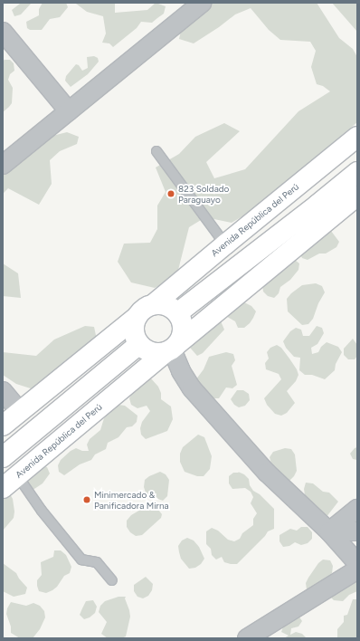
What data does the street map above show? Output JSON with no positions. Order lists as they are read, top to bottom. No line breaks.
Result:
{"streets":{"main road":["Avenida República del Perú"]},"places":["823 Soldado Paraguayo","Minimercado & Panificadora Mirna"]}
